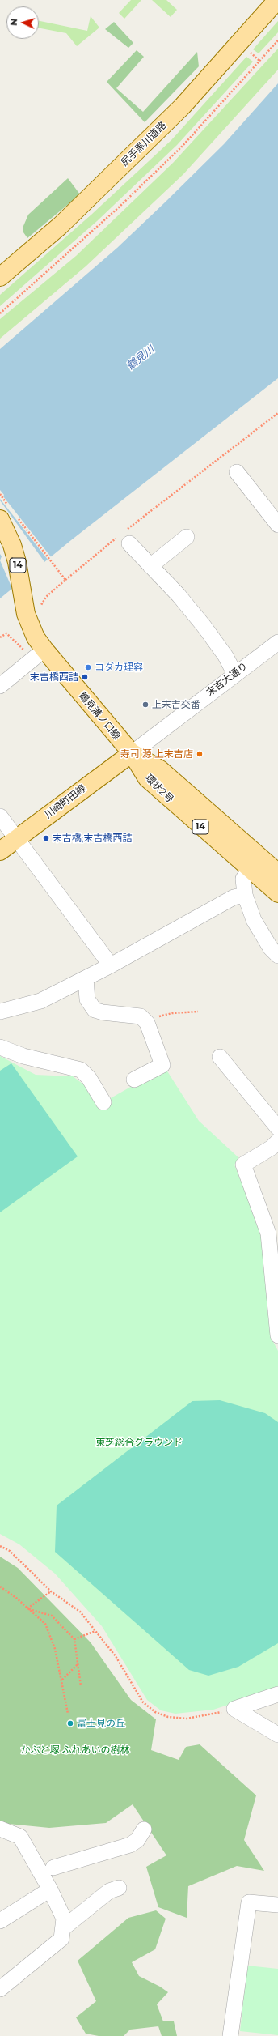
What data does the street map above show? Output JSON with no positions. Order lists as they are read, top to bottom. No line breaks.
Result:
{"streets":{"main road":["尻手黒川道路","14","鶴見溝ノ口線","環状2号","川崎町田線"],"street":["末吉大通り"]},"crossings":[["14","鶴見溝ノ口線"],["末吉大通り","鶴見溝ノ口線"],["末吉大通り","環状2号"],["末吉大通り","川崎町田線"],["鶴見溝ノ口線","環状2号"],["鶴見溝ノ口線","川崎町田線"],["環状2号","川崎町田線"]],"water":["鶴見川"],"parks":["東芝総合グラウンド","かぶと塚 ふれあいの樹林"],"places":["コダカ理容","末吉橋西詰","上末吉交番","寿司 源 上末吉店","末吉橋;末吉橋西詰","富士見の丘"],"north":"left"}
